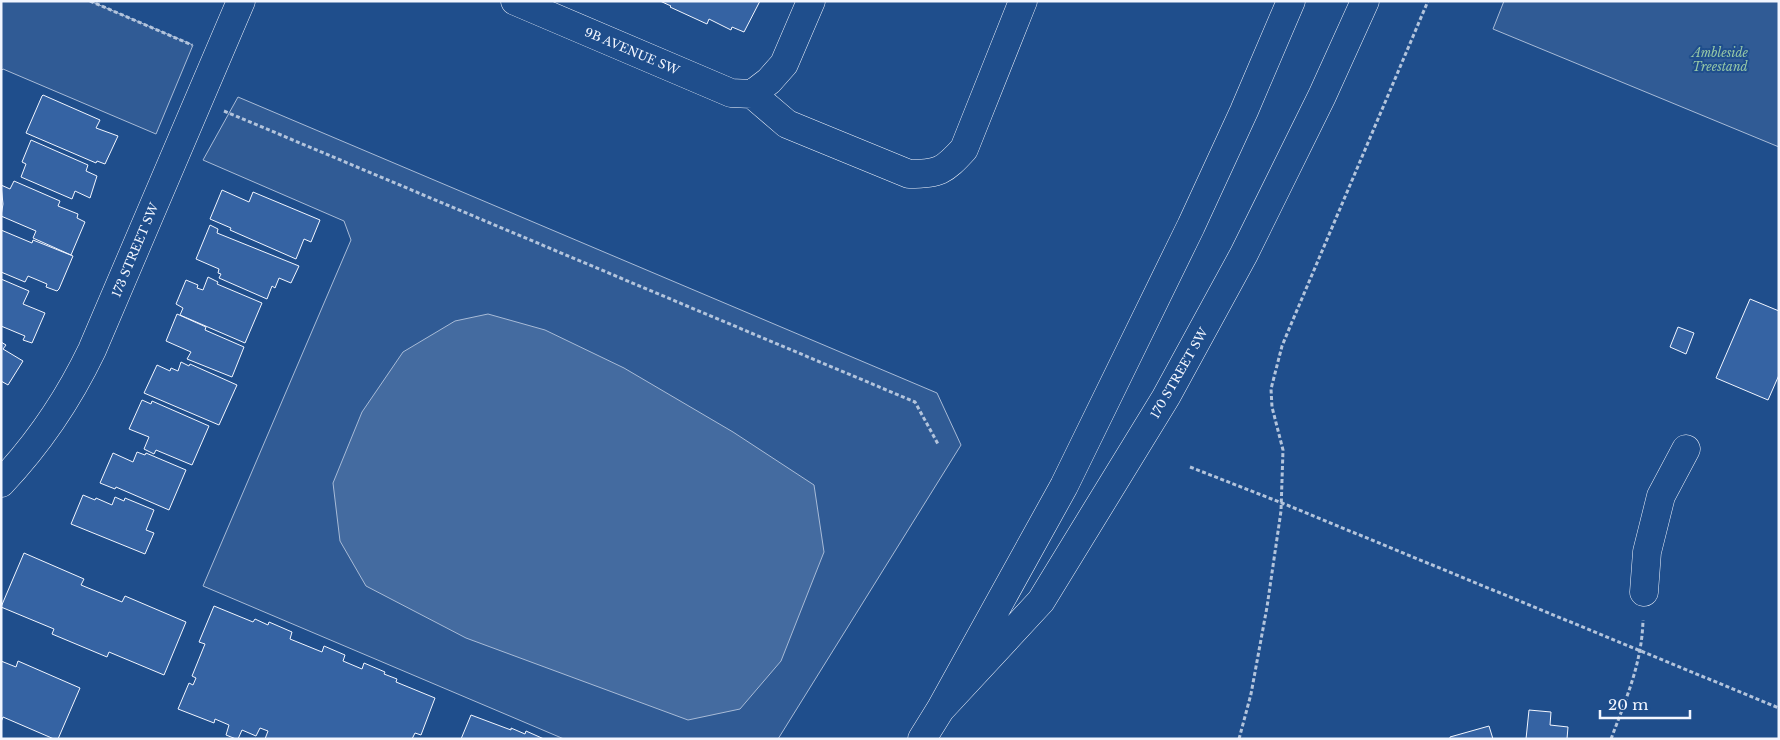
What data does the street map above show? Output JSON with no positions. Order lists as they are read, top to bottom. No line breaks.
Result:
{"streets":{"main road":["9B AVENUE SW","173 STREET SW","170 STREET SW"]},"parks":["Ambleside Treestand"],"scale_bar":"20 m"}
